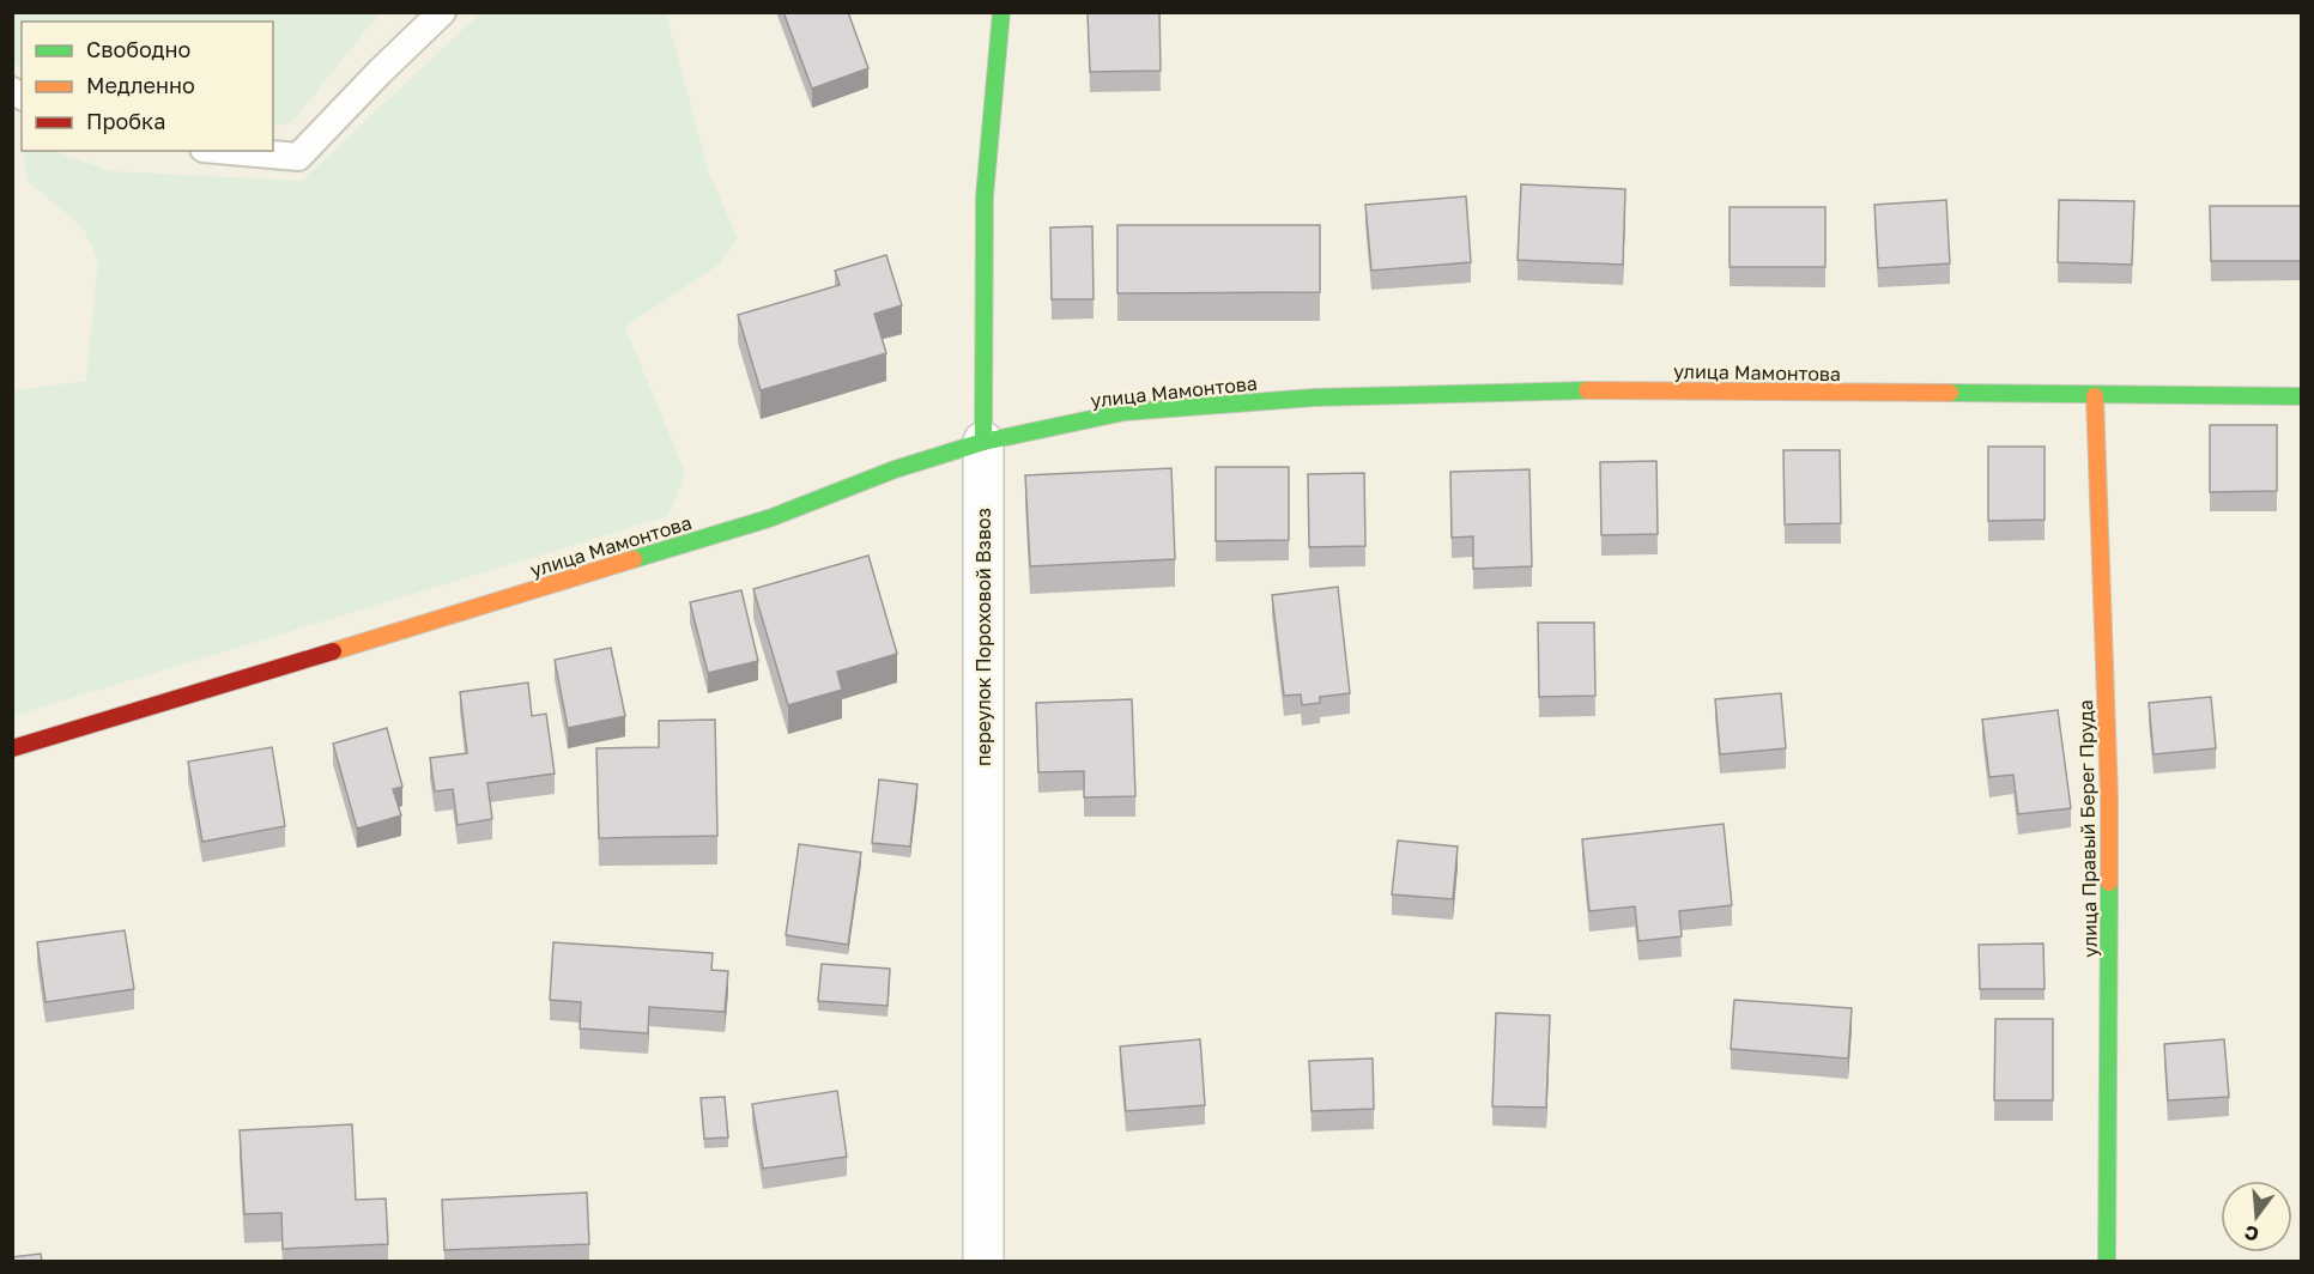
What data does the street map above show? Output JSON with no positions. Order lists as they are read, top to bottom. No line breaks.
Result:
{"streets":{"main road":["улица Мамонтова","переулок Пороховой Взвоз","улица Правый Берег Пруда"]},"crossings":[["улица Мамонтова","переулок Пороховой Взвоз"],["улица Мамонтова","улица Правый Берег Пруда"]],"legend":["Свободно","Медленно","Пробка"],"north":"bottom"}
